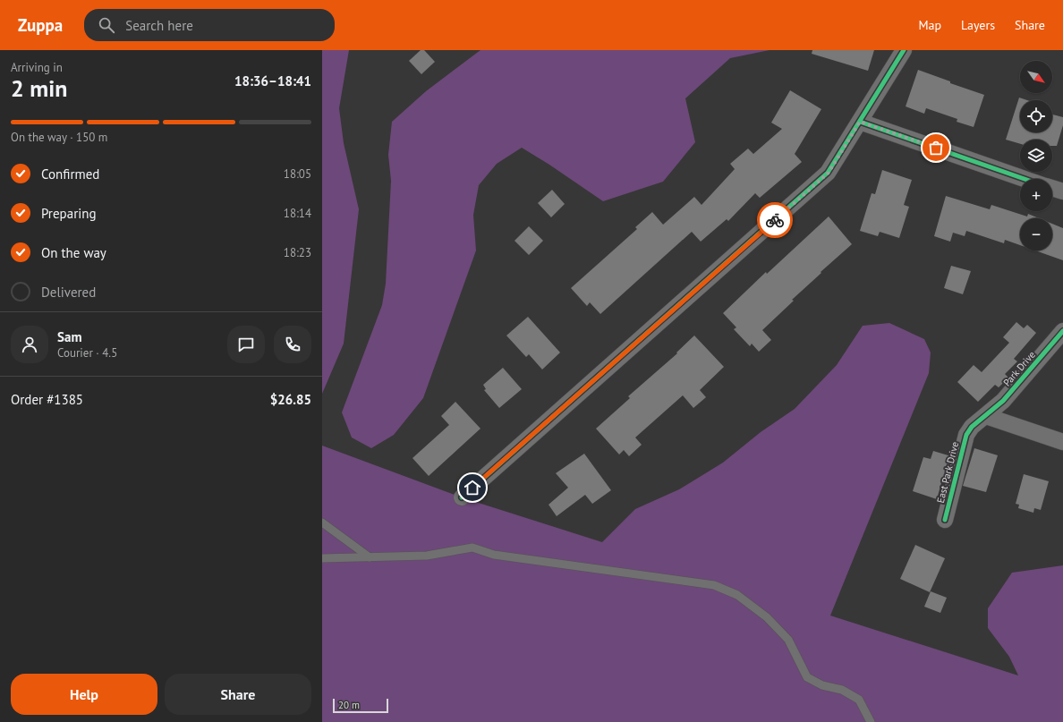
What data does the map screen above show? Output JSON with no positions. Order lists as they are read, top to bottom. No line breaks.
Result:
{"streets":{"street":["Park Drive","East Park Drive"]},"crossings":[["Park Drive","East Park Drive"]],"scale_bar":"20 m","north":"bottom right","page":{"header":"Zuppa","search":"Search here","nav":["Map","Layers","Share"],"heading":["2 min","Arriving in","18:36–18:41"],"panel":["Sam","Courier · 4.5","Order #1385","$26.85"],"map_buttons":["+","−"],"bar":"On the way · 150 m","list":[["Confirmed","18:05"],["Preparing","18:14"],["On the way","18:23"],"Delivered"],"buttons":["Help","Share"],"scale":"20 m"}}
